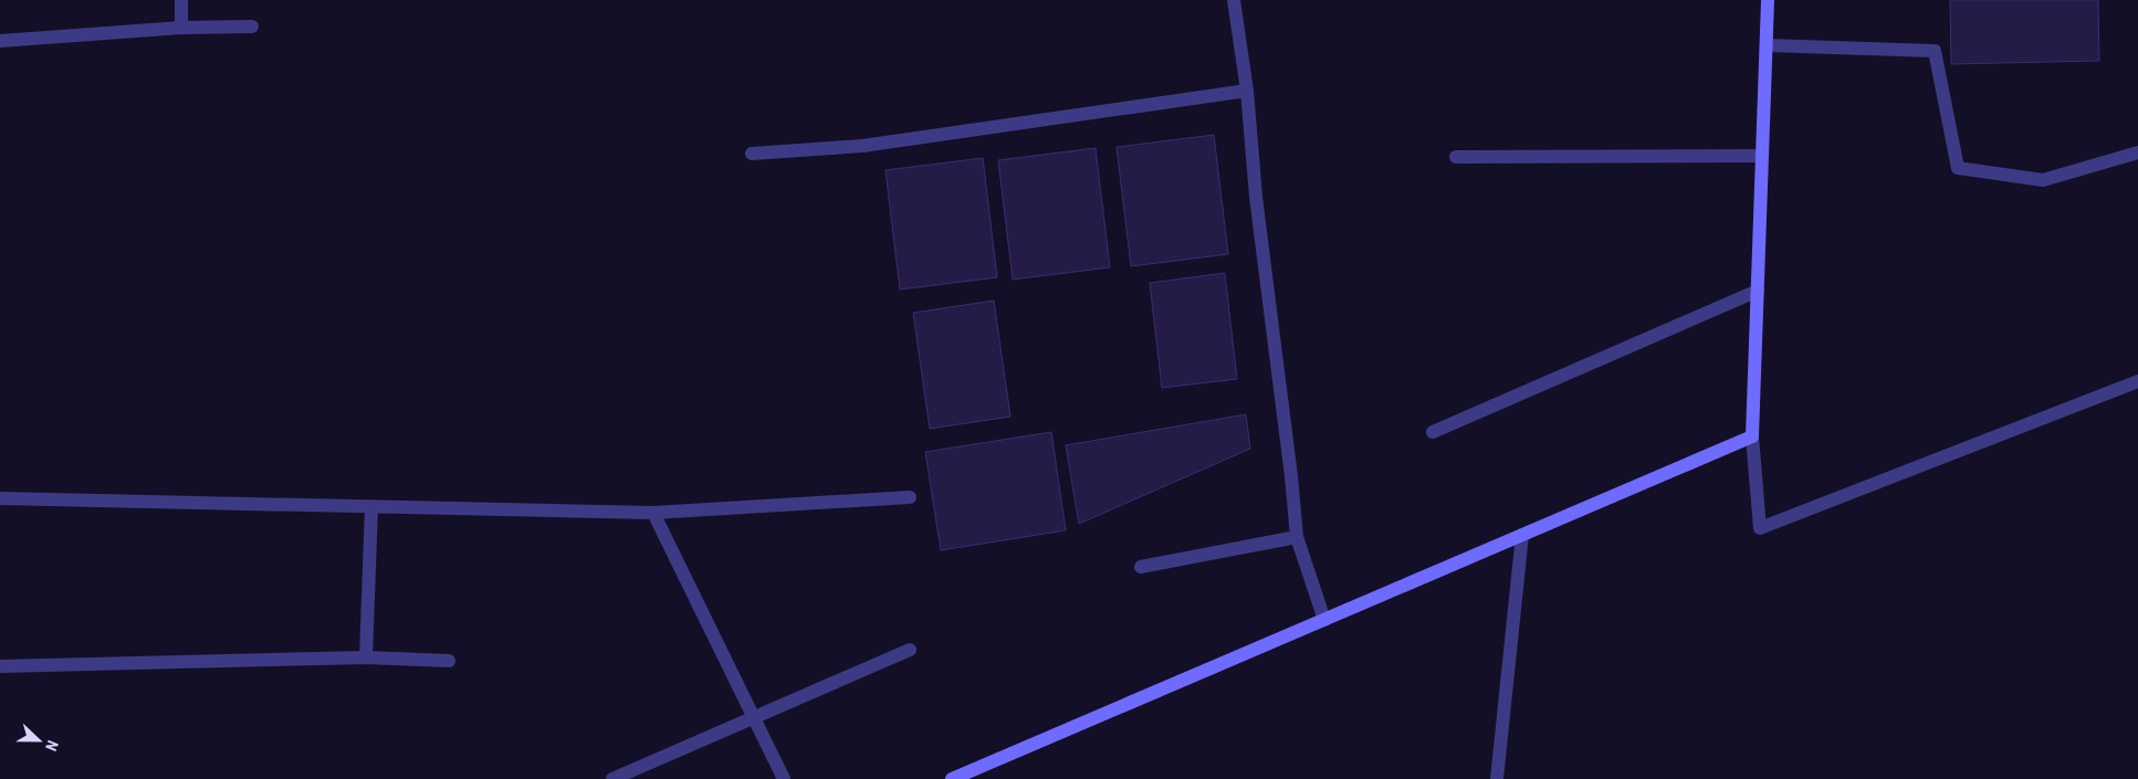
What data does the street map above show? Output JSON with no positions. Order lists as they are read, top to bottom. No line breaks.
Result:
{"north":"right"}
